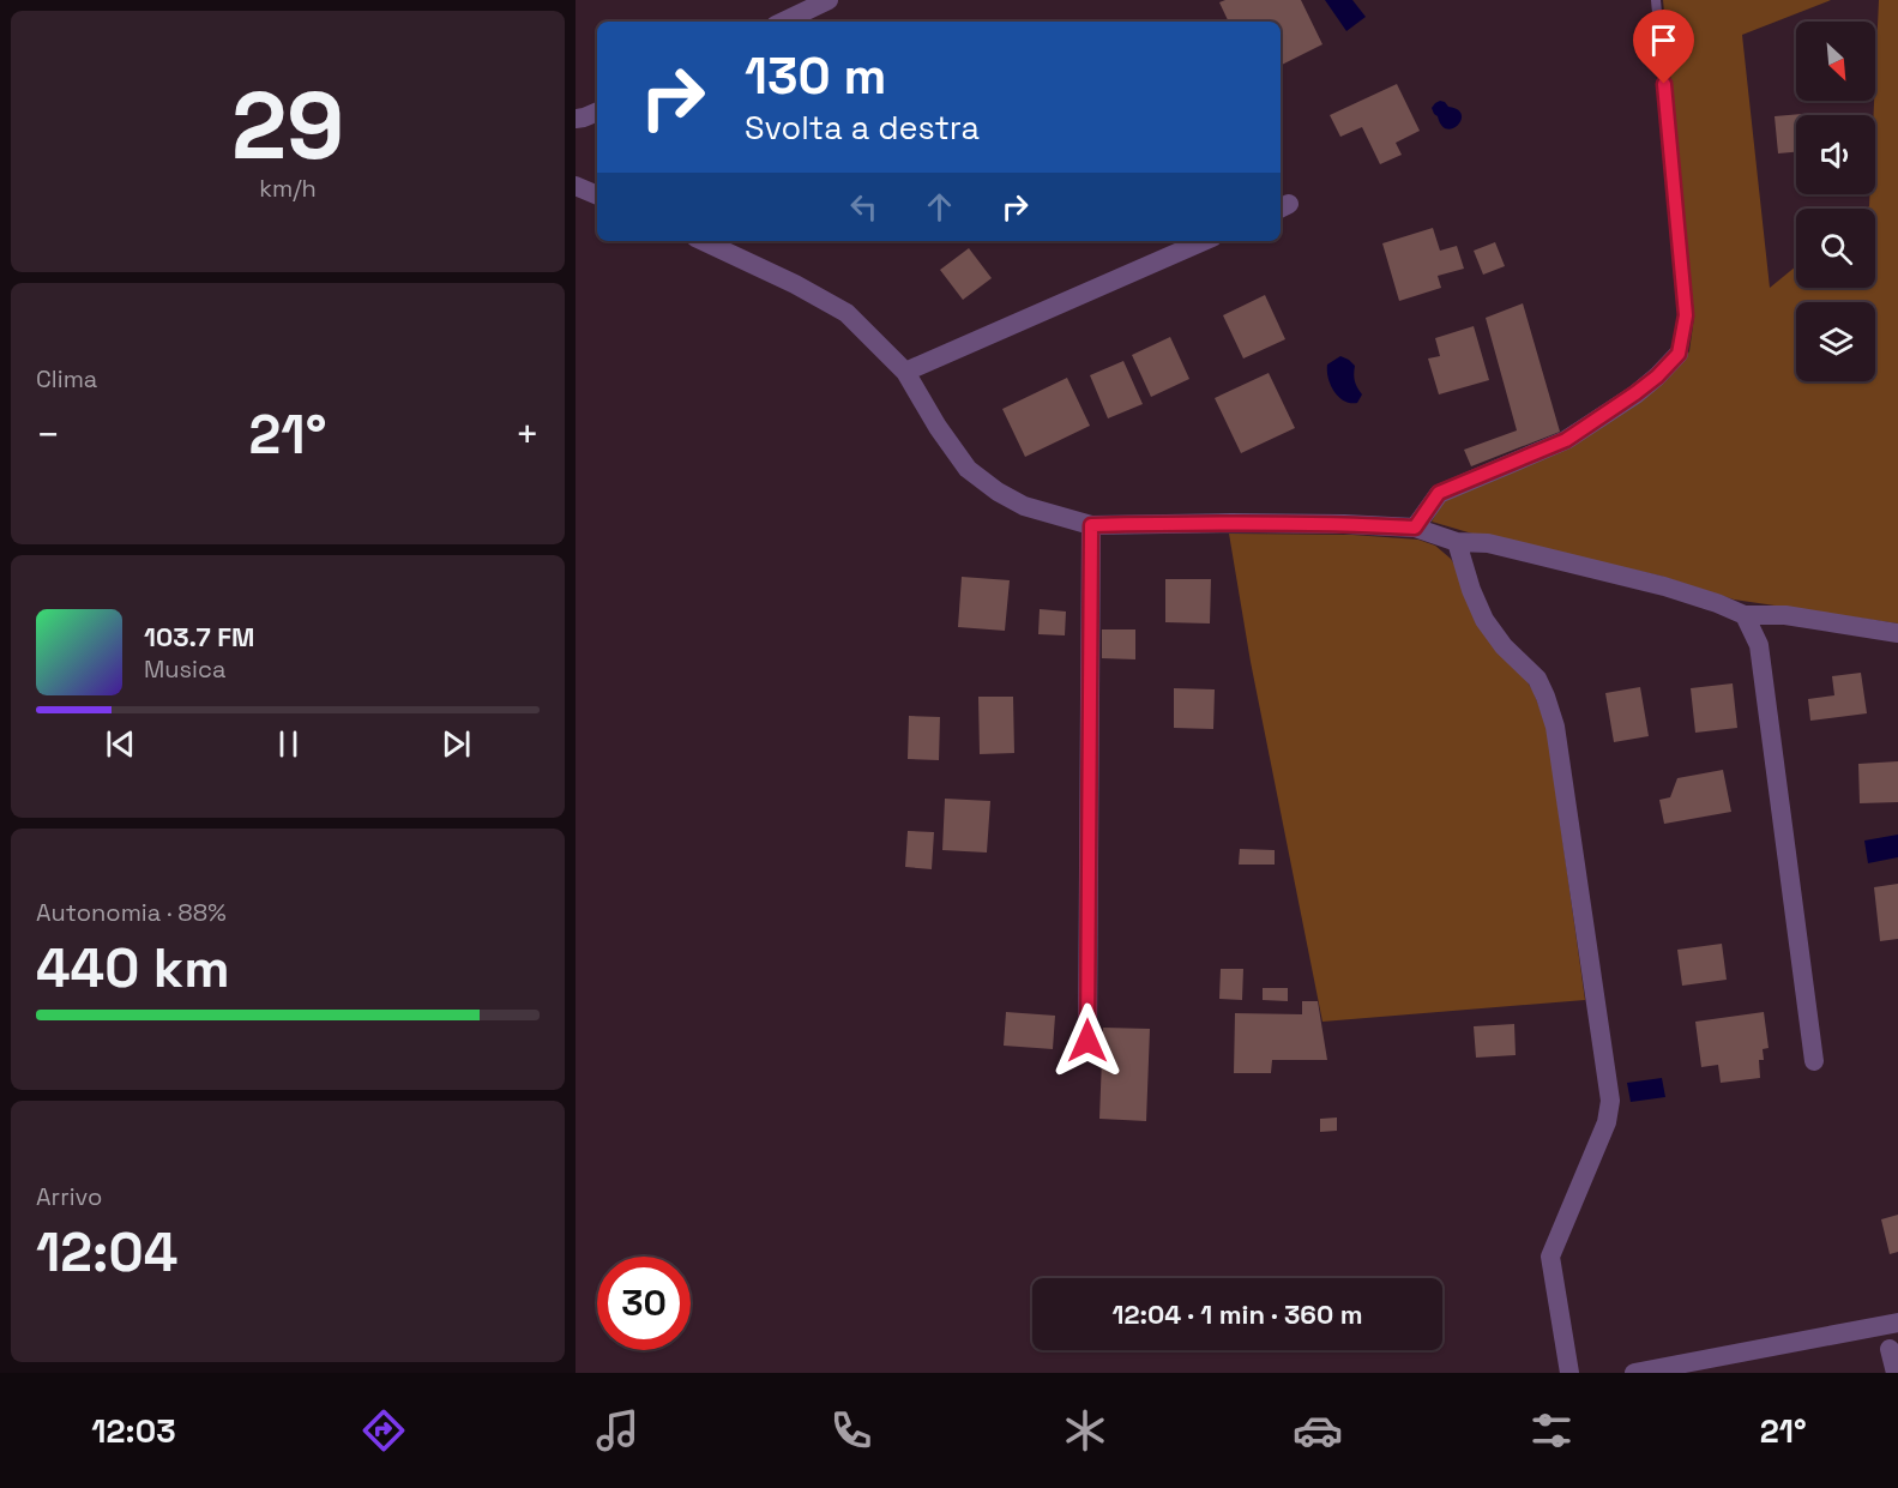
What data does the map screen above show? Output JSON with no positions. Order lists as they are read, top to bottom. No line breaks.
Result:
{"north":"bottom right","page":{"tile":[["29","km/h"],"Clima",["Autonomia · 88%","440 km"],["Arrivo","12:04"]],"turn":["130 m","Svolta a destra"],"heat":["−","21°","+"],"song":["103.7 FM","Musica"],"limit":"30","trip":"12:04 · 1 min · 360 m","tabs":["12:03","21°"]}}
